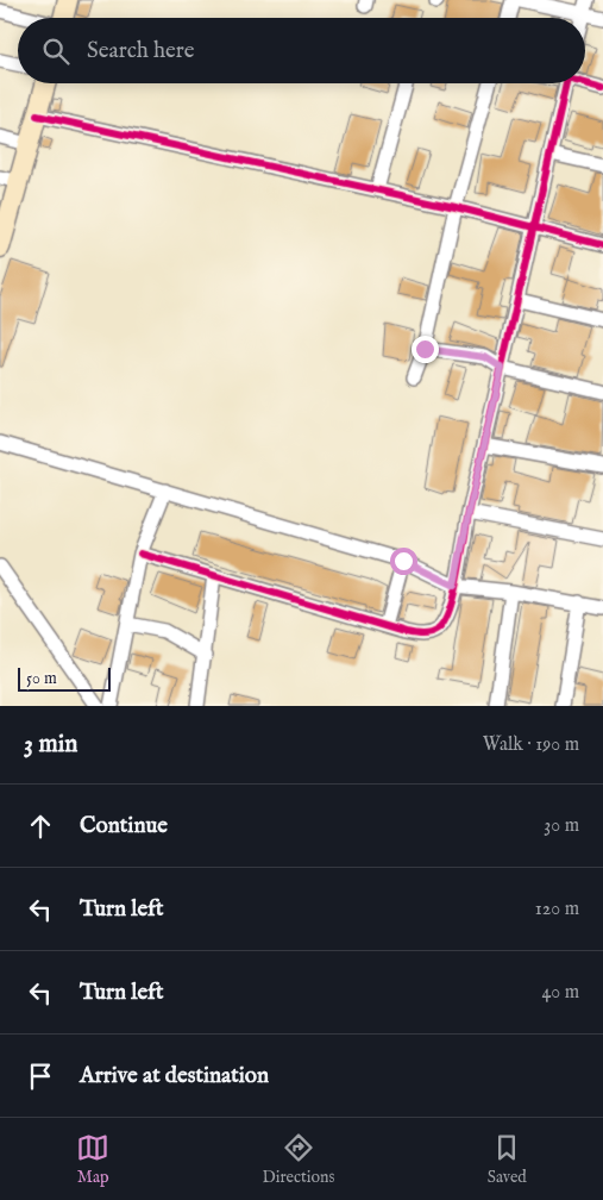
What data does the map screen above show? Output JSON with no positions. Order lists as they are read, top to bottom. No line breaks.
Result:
{"scale_bar":"50 m","page":{"search":"Search here","scale":"50 m","heading":["3 min","Walk · 190 m"],"list":[["Continue","30 m"],["Turn left","120 m"],["Turn left","40 m"],"Arrive at destination"],"nav":["Map","Directions","Saved"]}}
